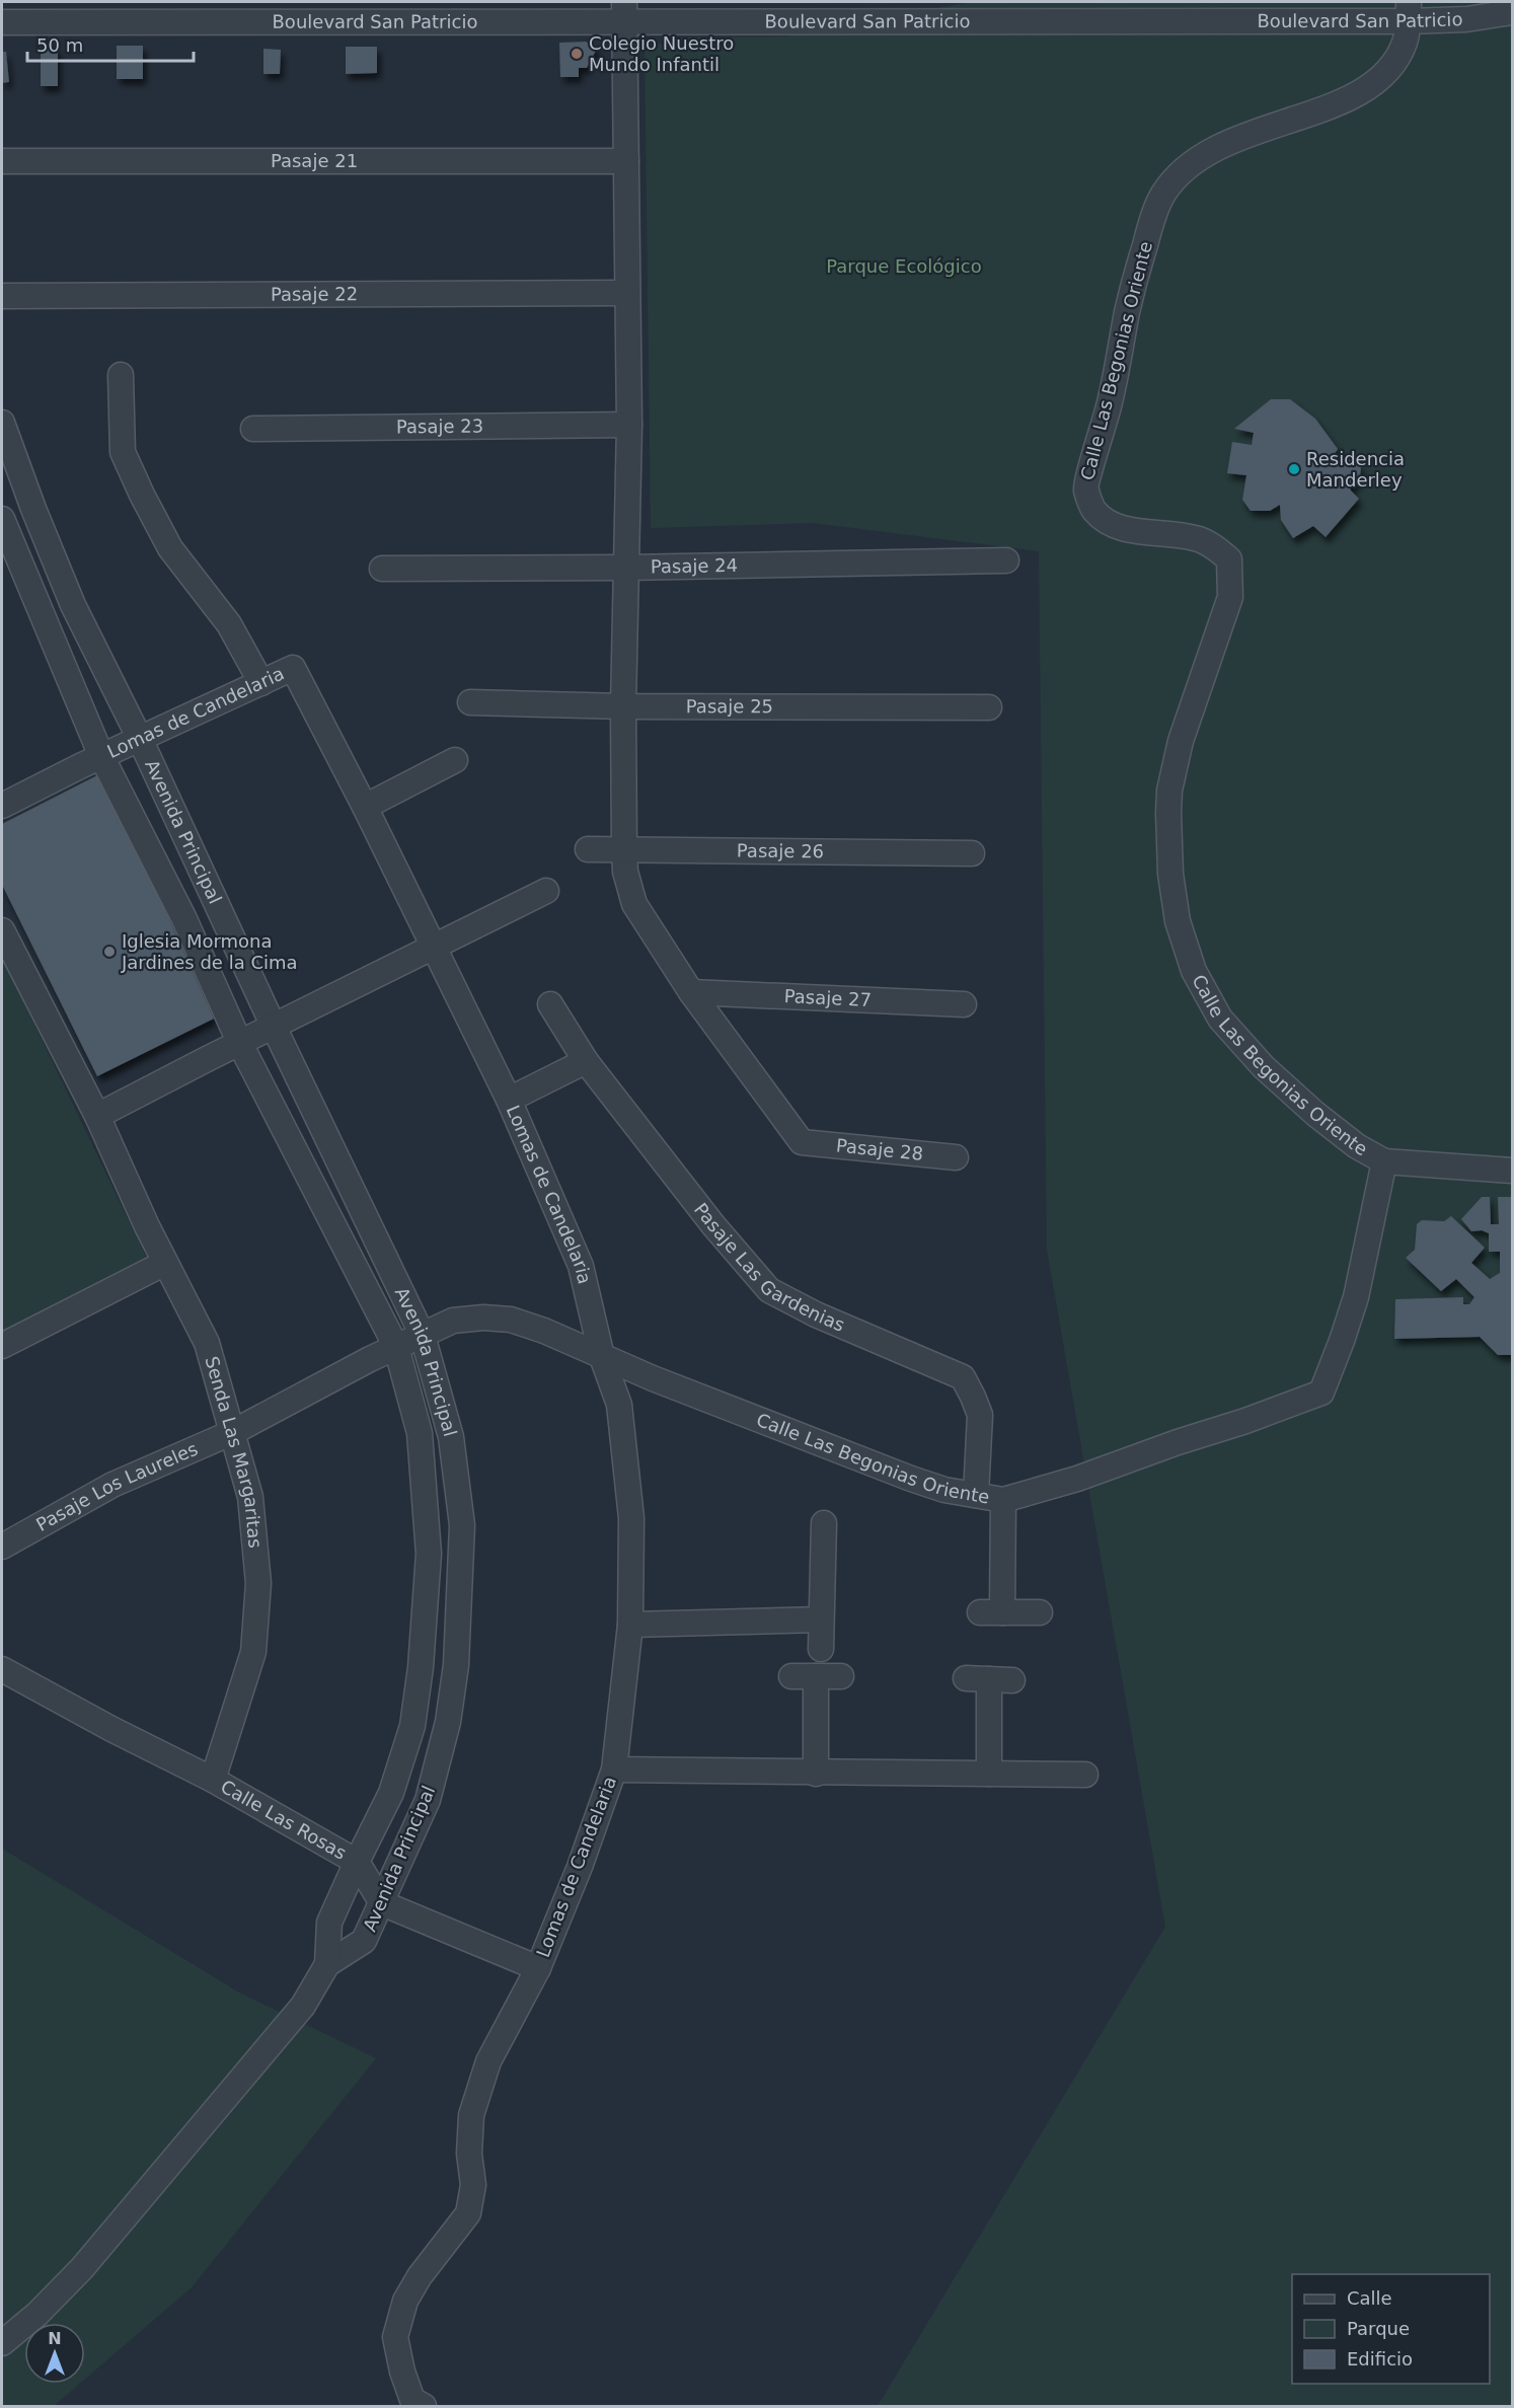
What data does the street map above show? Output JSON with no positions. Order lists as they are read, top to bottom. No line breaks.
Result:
{"streets":{"street":["Boulevard San Patricio","Pasaje 21","Pasaje 22","Calle Las Begonias Oriente","Pasaje 23","Pasaje 24","Pasaje 25","Lomas de Candelaria","Avenida Principal","Pasaje 26","Pasaje 27","Pasaje 28","Pasaje Las Gardenias","Senda Las Margaritas","Pasaje Los Laureles","Calle Las Rosas"]},"crossings":[["Boulevard San Patricio","Calle Las Begonias Oriente"],["Calle Las Begonias Oriente","Lomas de Candelaria"],["Calle Las Begonias Oriente","Avenida Principal"],["Calle Las Begonias Oriente","Pasaje Las Gardenias"],["Calle Las Begonias Oriente","Pasaje Los Laureles"],["Lomas de Candelaria","Avenida Principal"],["Avenida Principal","Pasaje Los Laureles"],["Avenida Principal","Calle Las Rosas"],["Pasaje 27","Pasaje 28"],["Senda Las Margaritas","Pasaje Los Laureles"],["Senda Las Margaritas","Calle Las Rosas"]],"parks":["Parque Ecológico"],"places":["Colegio Nuestro Mundo Infantil","Residencia Manderley","Iglesia Mormona Jardines de la Cima"],"legend":["Calle","Parque","Edificio"],"scale_bar":"50 m","north":"top"}
